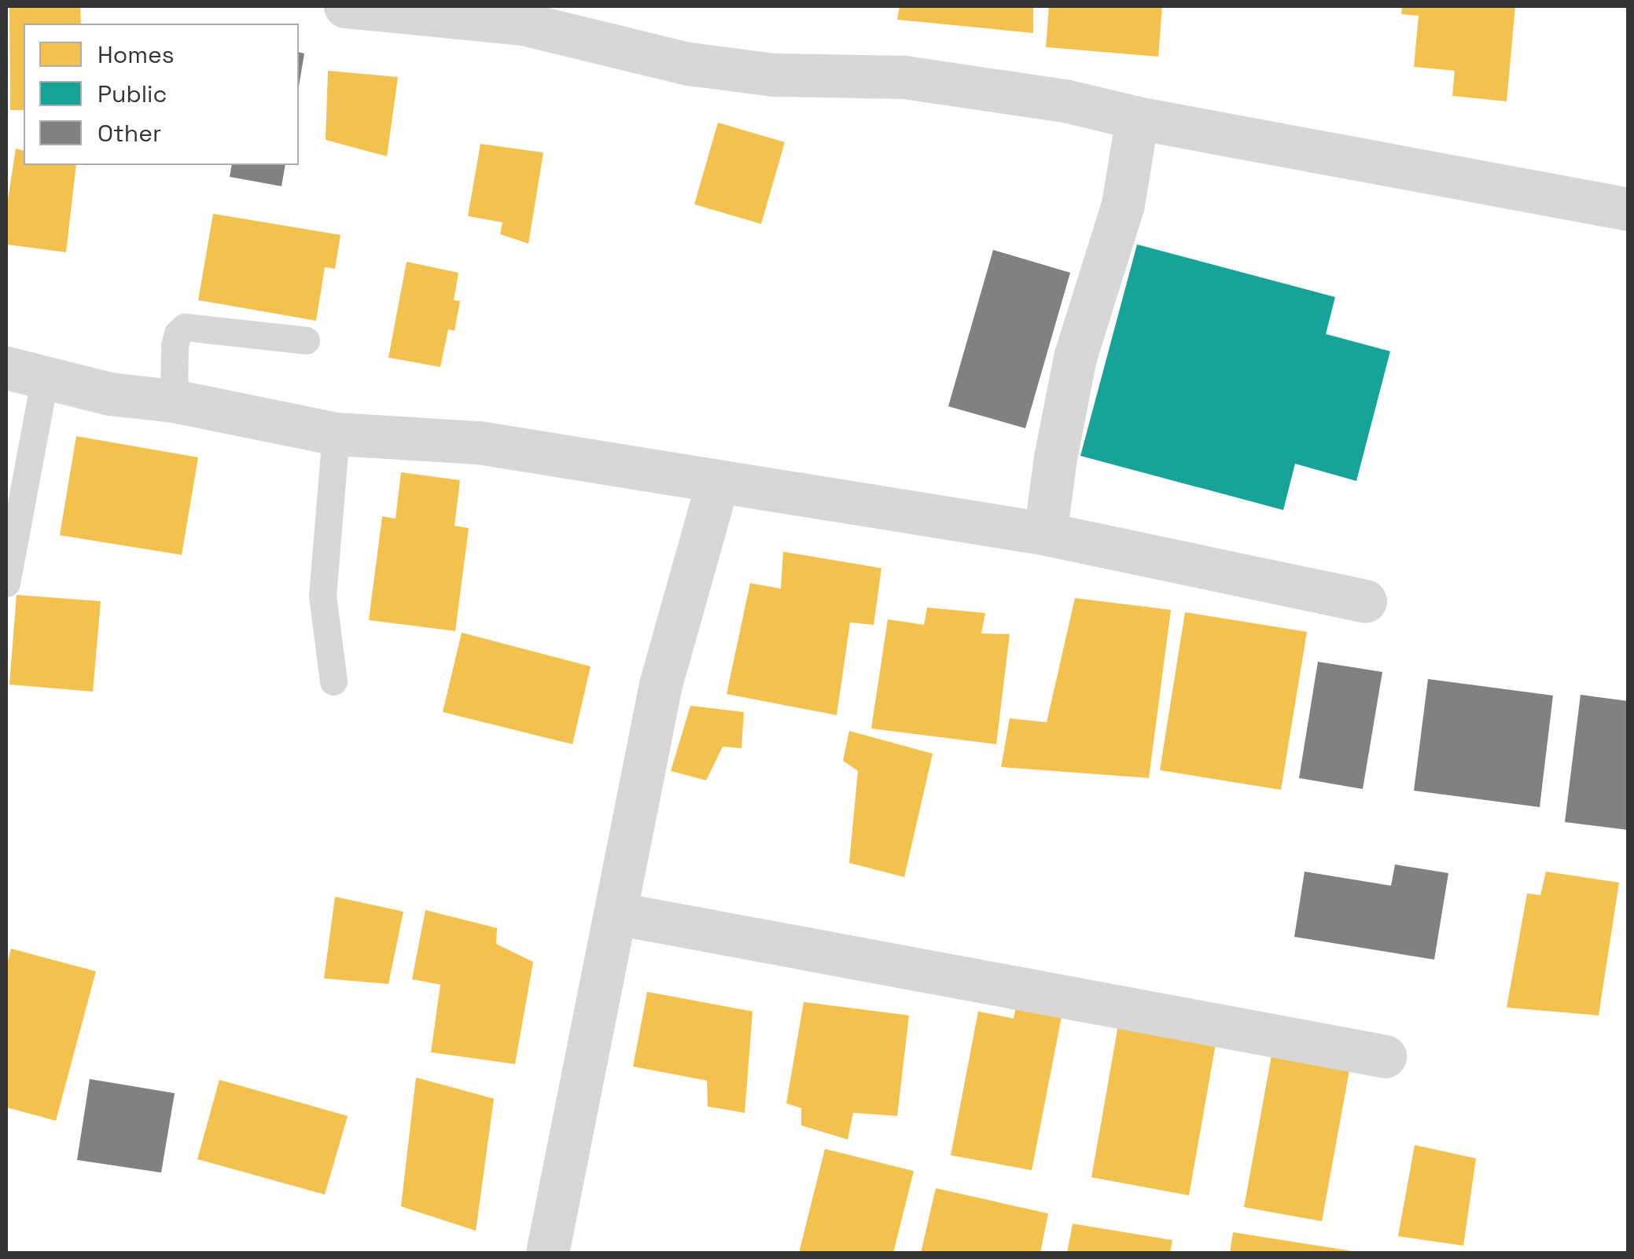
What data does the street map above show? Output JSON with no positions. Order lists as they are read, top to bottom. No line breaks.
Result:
{"legend":["Homes","Public","Other"]}
